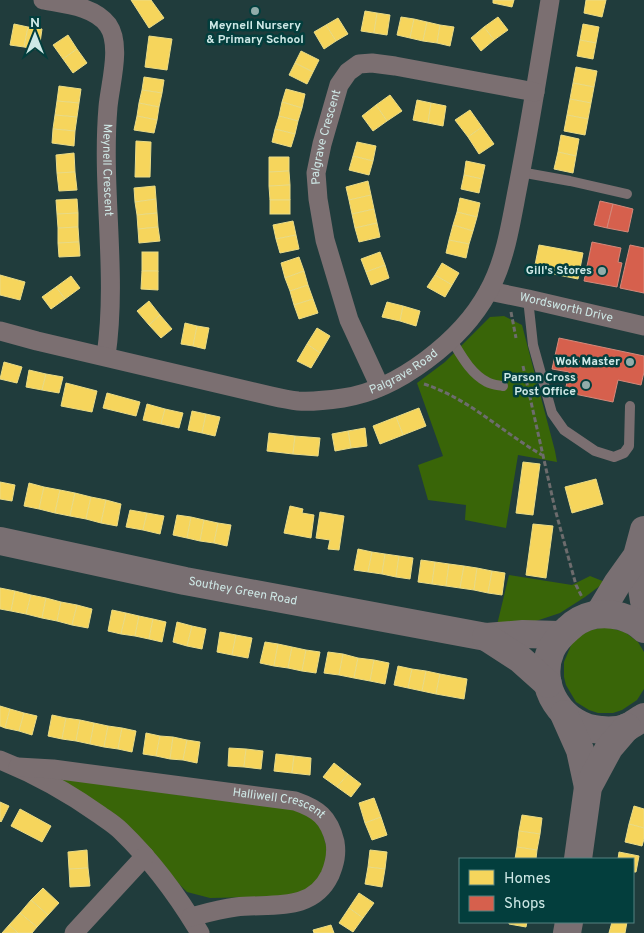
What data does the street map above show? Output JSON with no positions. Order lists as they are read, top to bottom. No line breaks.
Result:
{"streets":{"street":["Palgrave Crescent","Meynell Crescent","Wordsworth Drive","Palgrave Road","Southey Green Road","Halliwell Crescent"]},"crossings":[["Palgrave Crescent","Palgrave Road"],["Meynell Crescent","Palgrave Road"],["Wordsworth Drive","Palgrave Road"]],"places":["Meynell Nursery & Primary School","Gill's Stores","Wok Master","Parson Cross Post Office"],"legend":["Homes","Shops"],"north":"top"}
